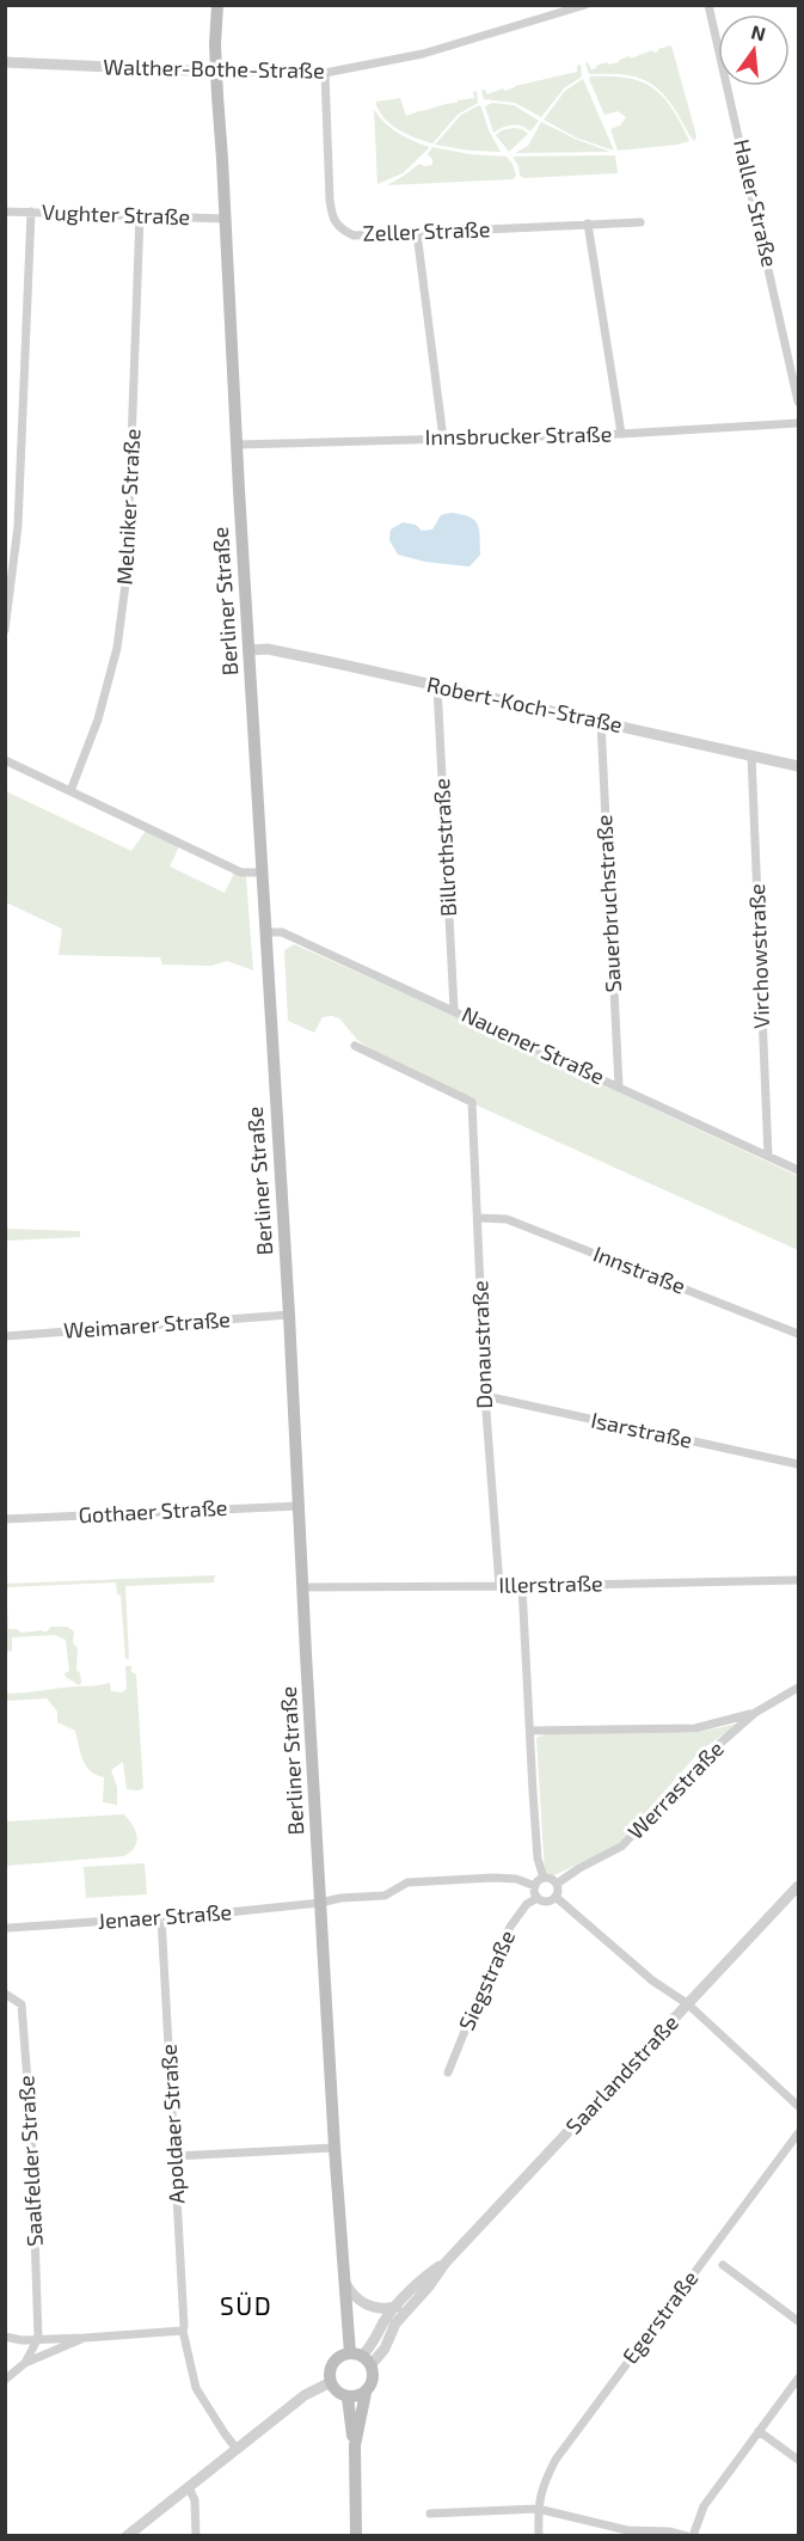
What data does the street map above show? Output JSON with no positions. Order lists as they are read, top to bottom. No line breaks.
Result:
{"streets":{"main road":["Berliner Straße"],"street":["Walther-Bothe-Straße","Haller Straße","Vughter Straße","Zeller Straße","Innsbrucker Straße","Melniker Straße","Robert-Koch-Straße","Billrothstraße","Sauerbruchstraße","Virchowstraße","Nauener Straße","Innstraße","Weimarer Straße","Donaustraße","Isarstraße","Gothaer Straße","Illerstraße","Werrastraße","Jenaer Straße","Siegstraße","Saarlandstraße","Apoldaer Straße","Saalfelder Straße","Egerstraße"]},"crossings":[["Walther-Bothe-Straße","Zeller Straße"],["Walther-Bothe-Straße","Berliner Straße"],["Vughter Straße","Melniker Straße"],["Vughter Straße","Berliner Straße"],["Innsbrucker Straße","Berliner Straße"],["Berliner Straße","Robert-Koch-Straße"],["Berliner Straße","Nauener Straße"],["Berliner Straße","Weimarer Straße"],["Berliner Straße","Gothaer Straße"],["Berliner Straße","Illerstraße"],["Berliner Straße","Jenaer Straße"],["Berliner Straße","Saarlandstraße"],["Robert-Koch-Straße","Billrothstraße"],["Robert-Koch-Straße","Sauerbruchstraße"],["Robert-Koch-Straße","Virchowstraße"],["Billrothstraße","Nauener Straße"],["Sauerbruchstraße","Nauener Straße"],["Virchowstraße","Nauener Straße"],["Innstraße","Donaustraße"],["Donaustraße","Isarstraße"],["Donaustraße","Illerstraße"],["Werrastraße","Jenaer Straße"],["Werrastraße","Siegstraße"],["Jenaer Straße","Siegstraße"],["Jenaer Straße","Apoldaer Straße"]],"districts":["SÜD"],"north":"top"}
